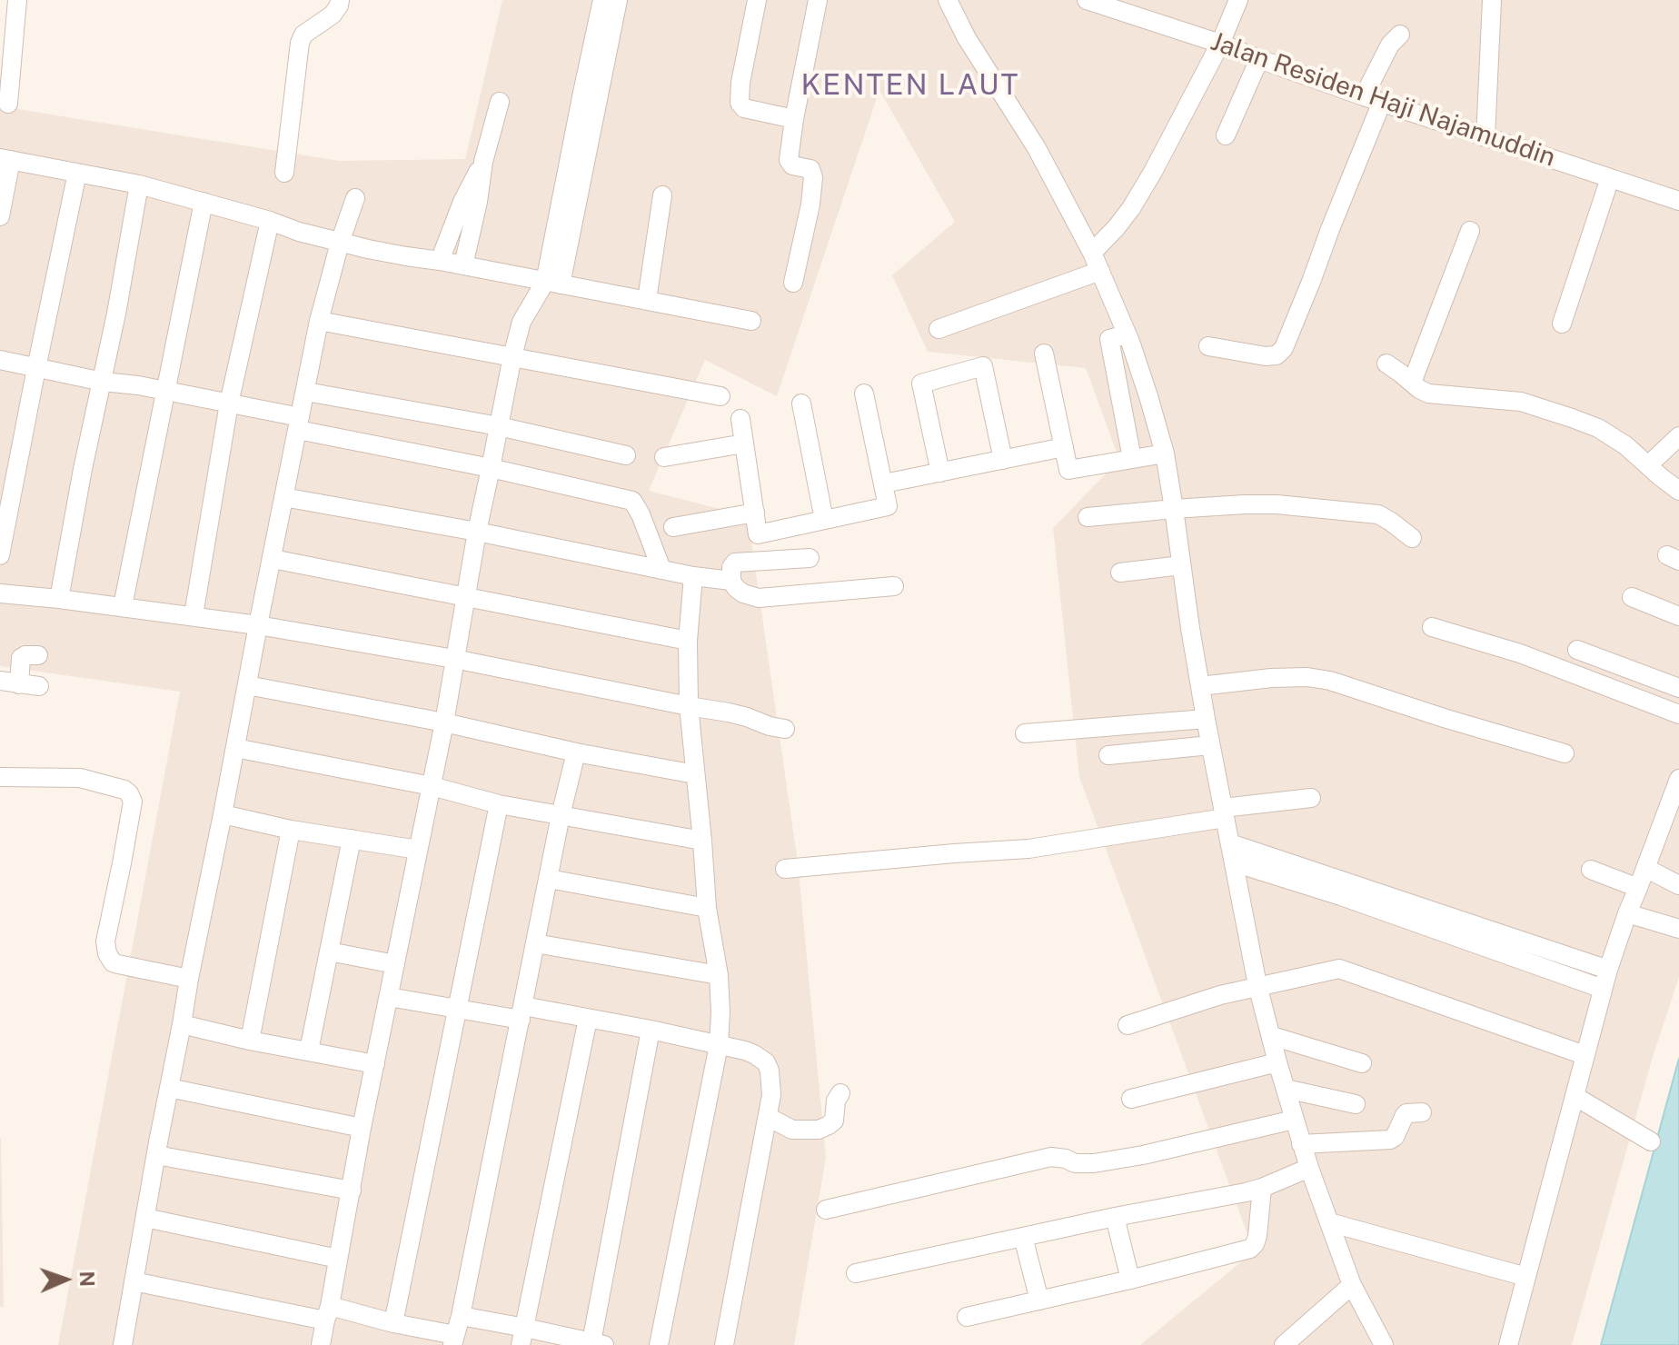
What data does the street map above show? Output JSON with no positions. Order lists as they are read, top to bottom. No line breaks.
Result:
{"streets":{"street":["Jalan Residen Haji Najamuddin"]},"districts":["KENTEN LAUT"],"north":"right"}
